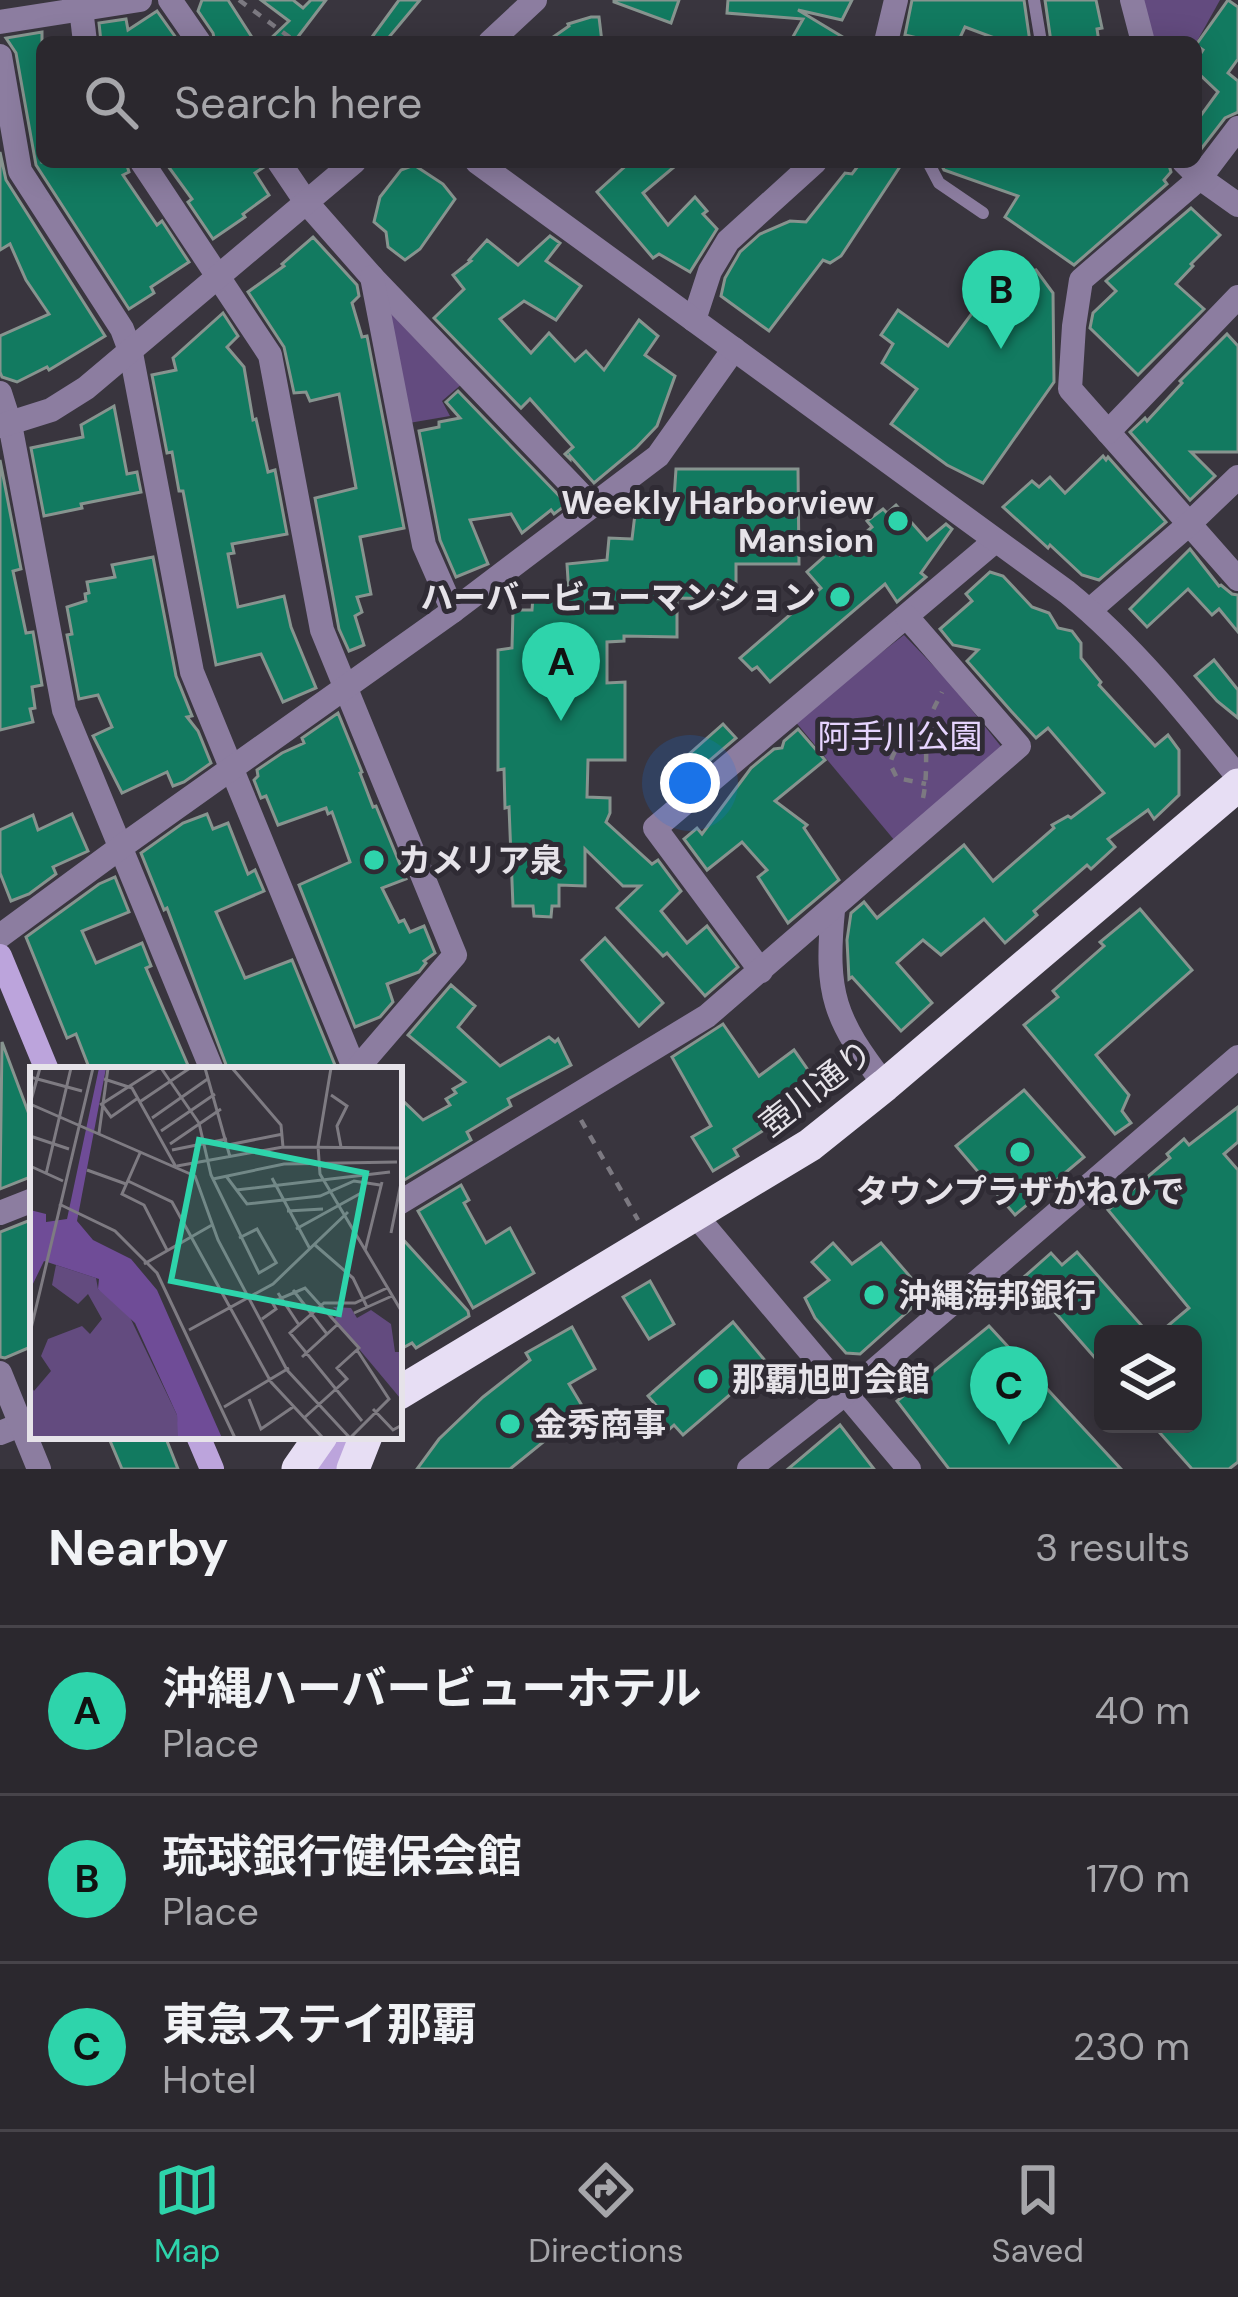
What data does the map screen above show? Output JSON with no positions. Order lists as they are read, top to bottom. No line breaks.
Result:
{"streets":{"highway":["壺川通り"]},"parks":["阿手川公園"],"places":["Weekly Harborview Mansion","ハーバービューマンション","カメリア泉","タウンプラザかねひで","沖縄海邦銀行","那覇旭町会館","金秀商事"],"page":{"search":"Search here","pins":["B","A","C"],"heading":["Nearby","3 results"],"list":[{"mark":"A","name":"沖縄ハーバービューホテル","note":"Place","value":"40 m"},{"mark":"B","name":"琉球銀行健保会館","note":"Place","value":"170 m"},{"mark":"C","name":"東急ステイ那覇","note":"Hotel","value":"230 m"}],"nav":["Map","Directions","Saved"]}}
